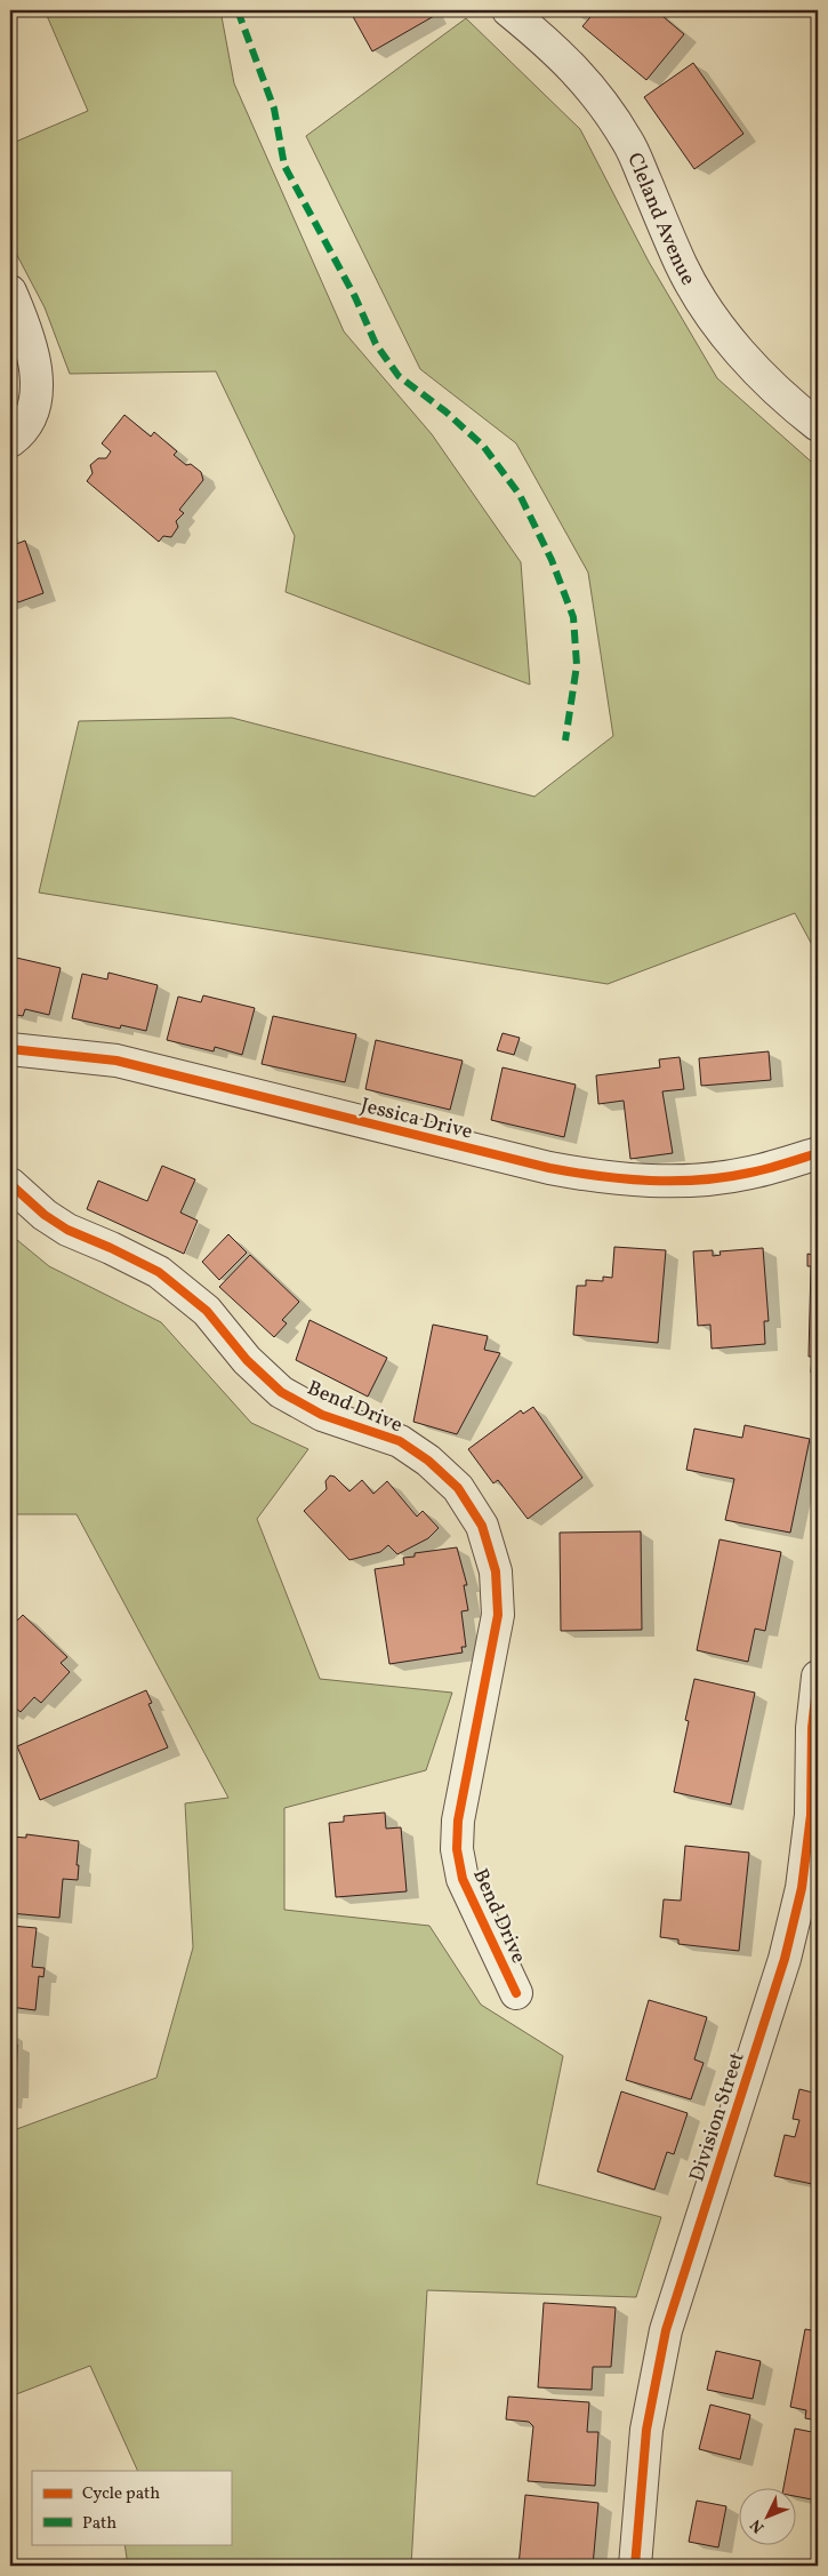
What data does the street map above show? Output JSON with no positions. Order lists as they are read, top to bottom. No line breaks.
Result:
{"streets":{"street":["Cleland Avenue","Jessica Drive","Bend Drive","Division Street"]},"legend":["Cycle path","Path"],"north":"bottom left"}
